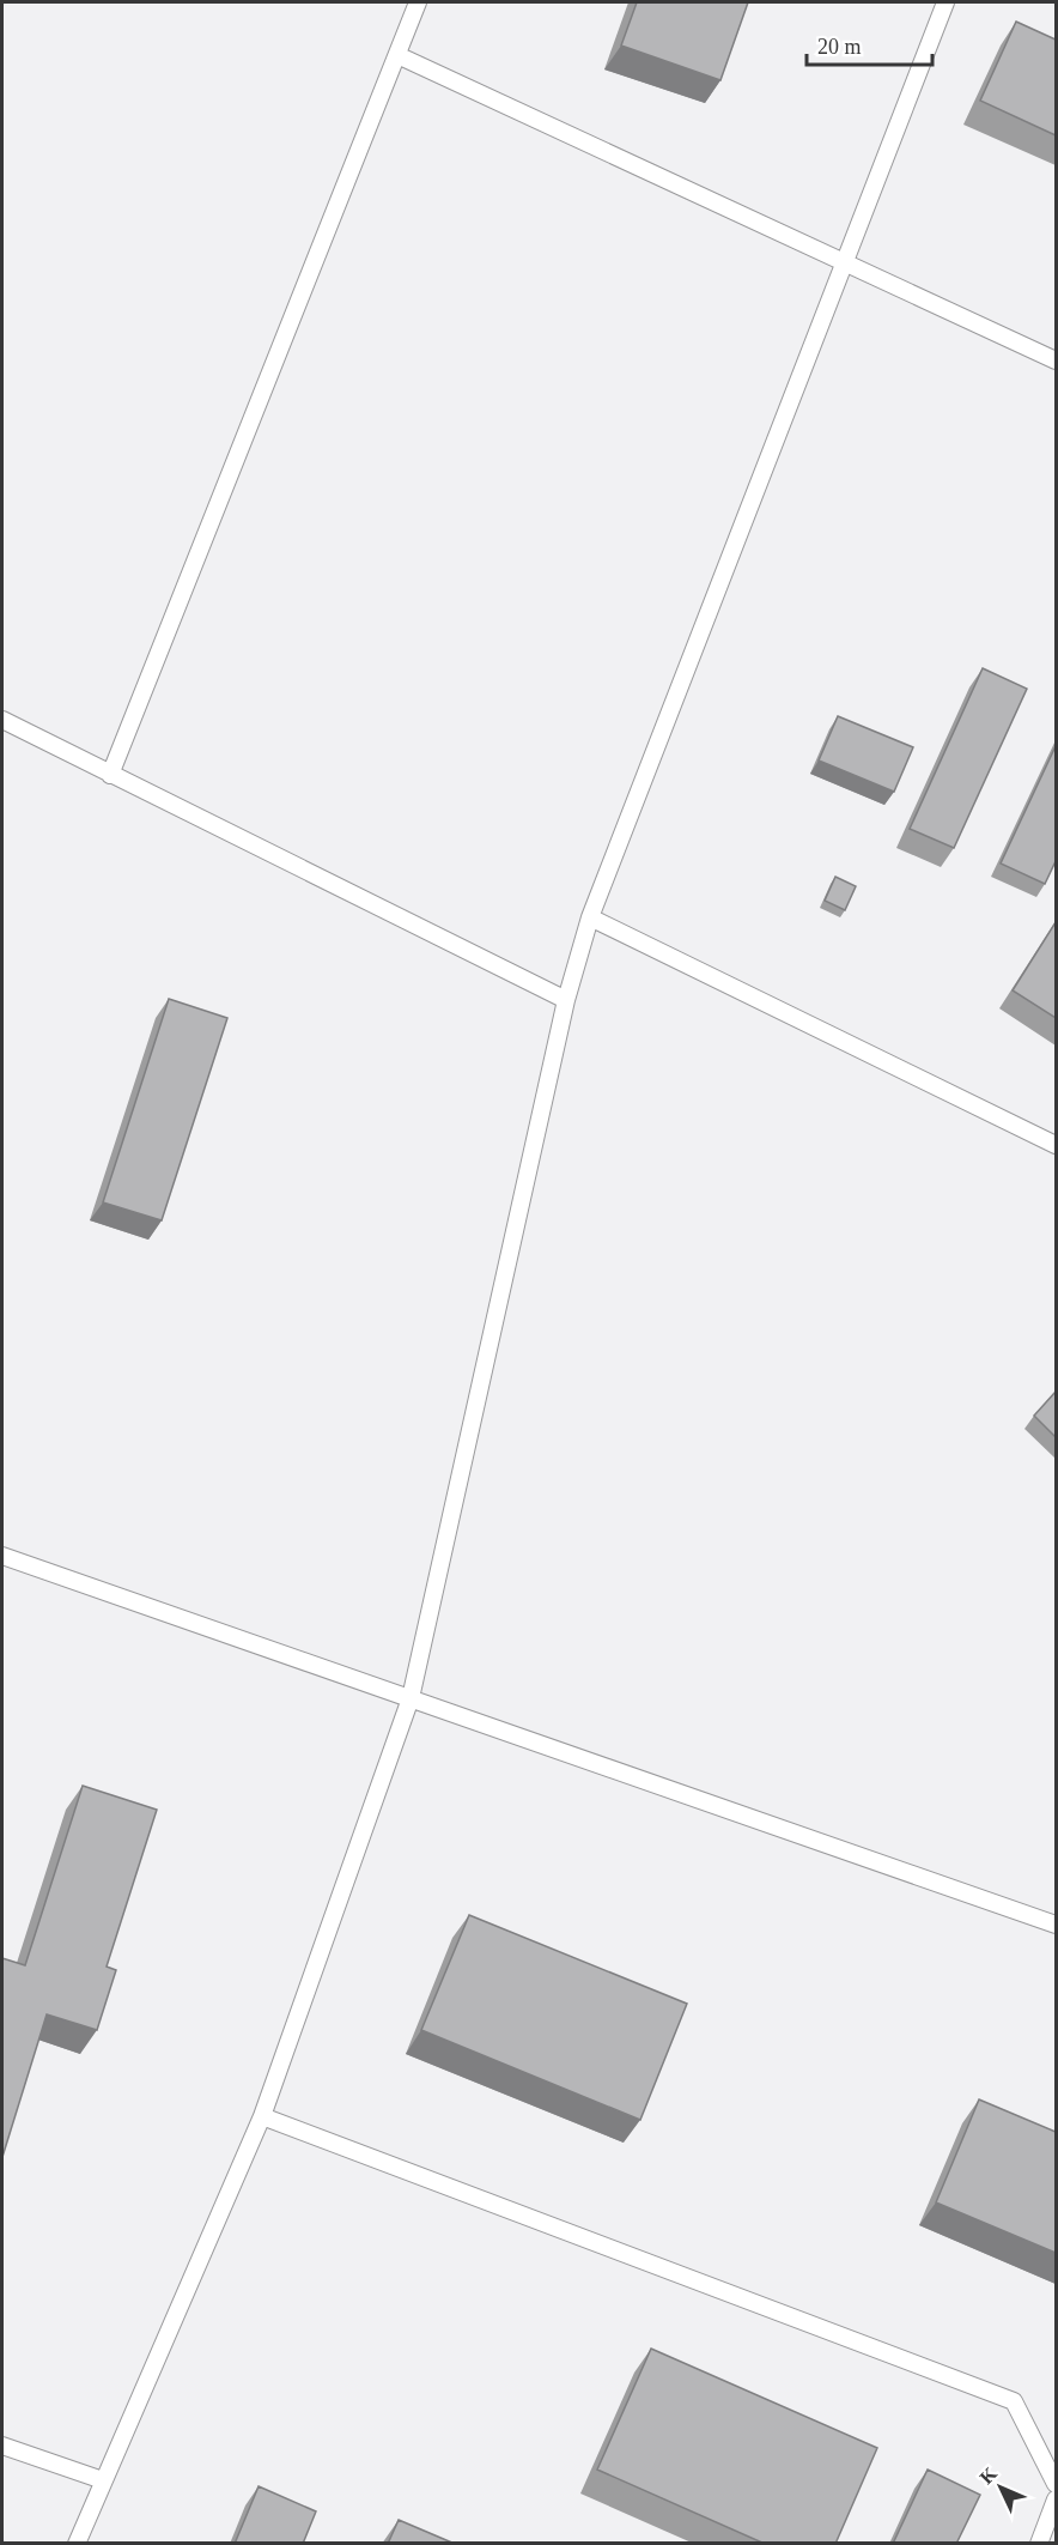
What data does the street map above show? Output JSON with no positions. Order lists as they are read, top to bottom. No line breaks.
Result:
{"scale_bar":"20 m","north":"top left"}
